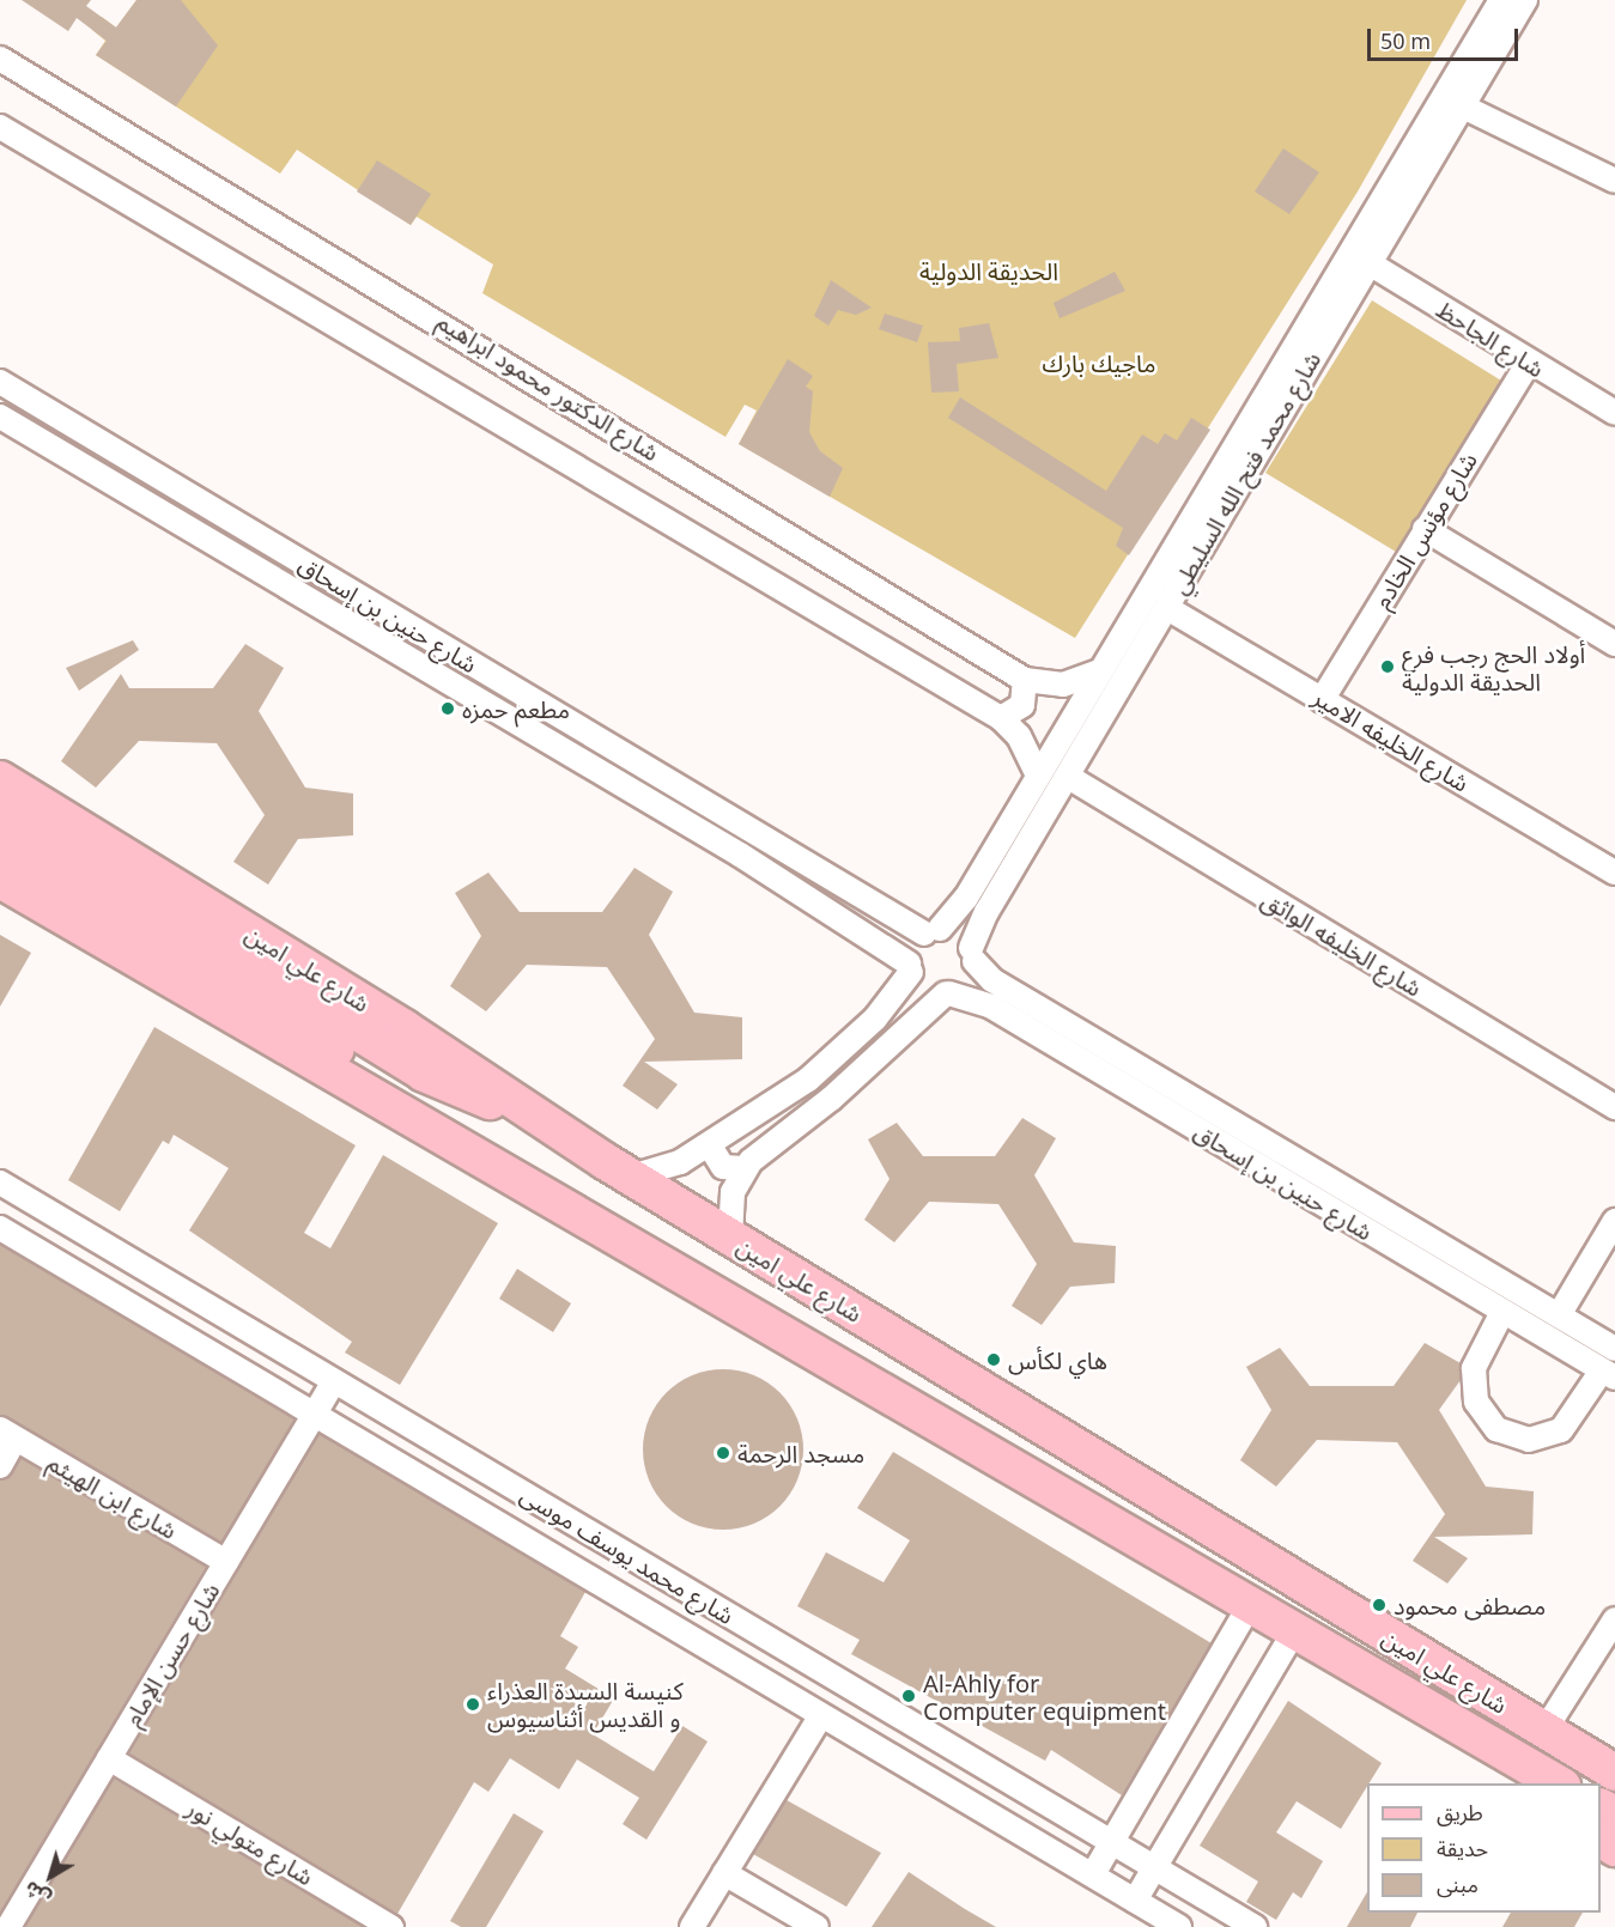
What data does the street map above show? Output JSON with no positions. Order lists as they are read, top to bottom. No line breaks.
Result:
{"streets":{"main road":["شارع علي امين"],"street":["شارع الجاحظ","شارع الدكتور محمود ابراهيم","شارع محمد فتح الله السليطي","شارع مؤنس الخادم","شارع حنين بن إسحاق","شارع الخليفه الامير","شارع الخليفه الواثق","شارع ابن الهيثم","شارع محمد يوسف موسى","شارع حسن الإمام","شارع متولي نور"]},"crossings":[["شارع الجاحظ","شارع محمد فتح الله السليطي"],["شارع الجاحظ","شارع مؤنس الخادم"],["شارع الدكتور محمود ابراهيم","شارع محمد فتح الله السليطي"],["شارع محمد فتح الله السليطي","شارع حنين بن إسحاق"],["شارع محمد فتح الله السليطي","شارع الخليفه الامير"],["شارع محمد فتح الله السليطي","شارع الخليفه الواثق"],["شارع مؤنس الخادم","شارع الخليفه الامير"],["شارع ابن الهيثم","شارع حسن الإمام"],["شارع محمد يوسف موسى","شارع حسن الإمام"],["شارع حسن الإمام","شارع متولي نور"]],"parks":["الحديقة الدولية","ماجيك بارك"],"places":["أولاد الحج رجب فرع الحديقة الدولية","مطعم حمزه","هاي لكأس","مسجد الرحمة","مصطفى محمود","Al-Ahly for Computer equipment","كنيسة السيدة العذراء و القديس أثناسيوس"],"legend":["طريق","حديقة","مبنى"],"scale_bar":"50 m","north":"bottom left"}
